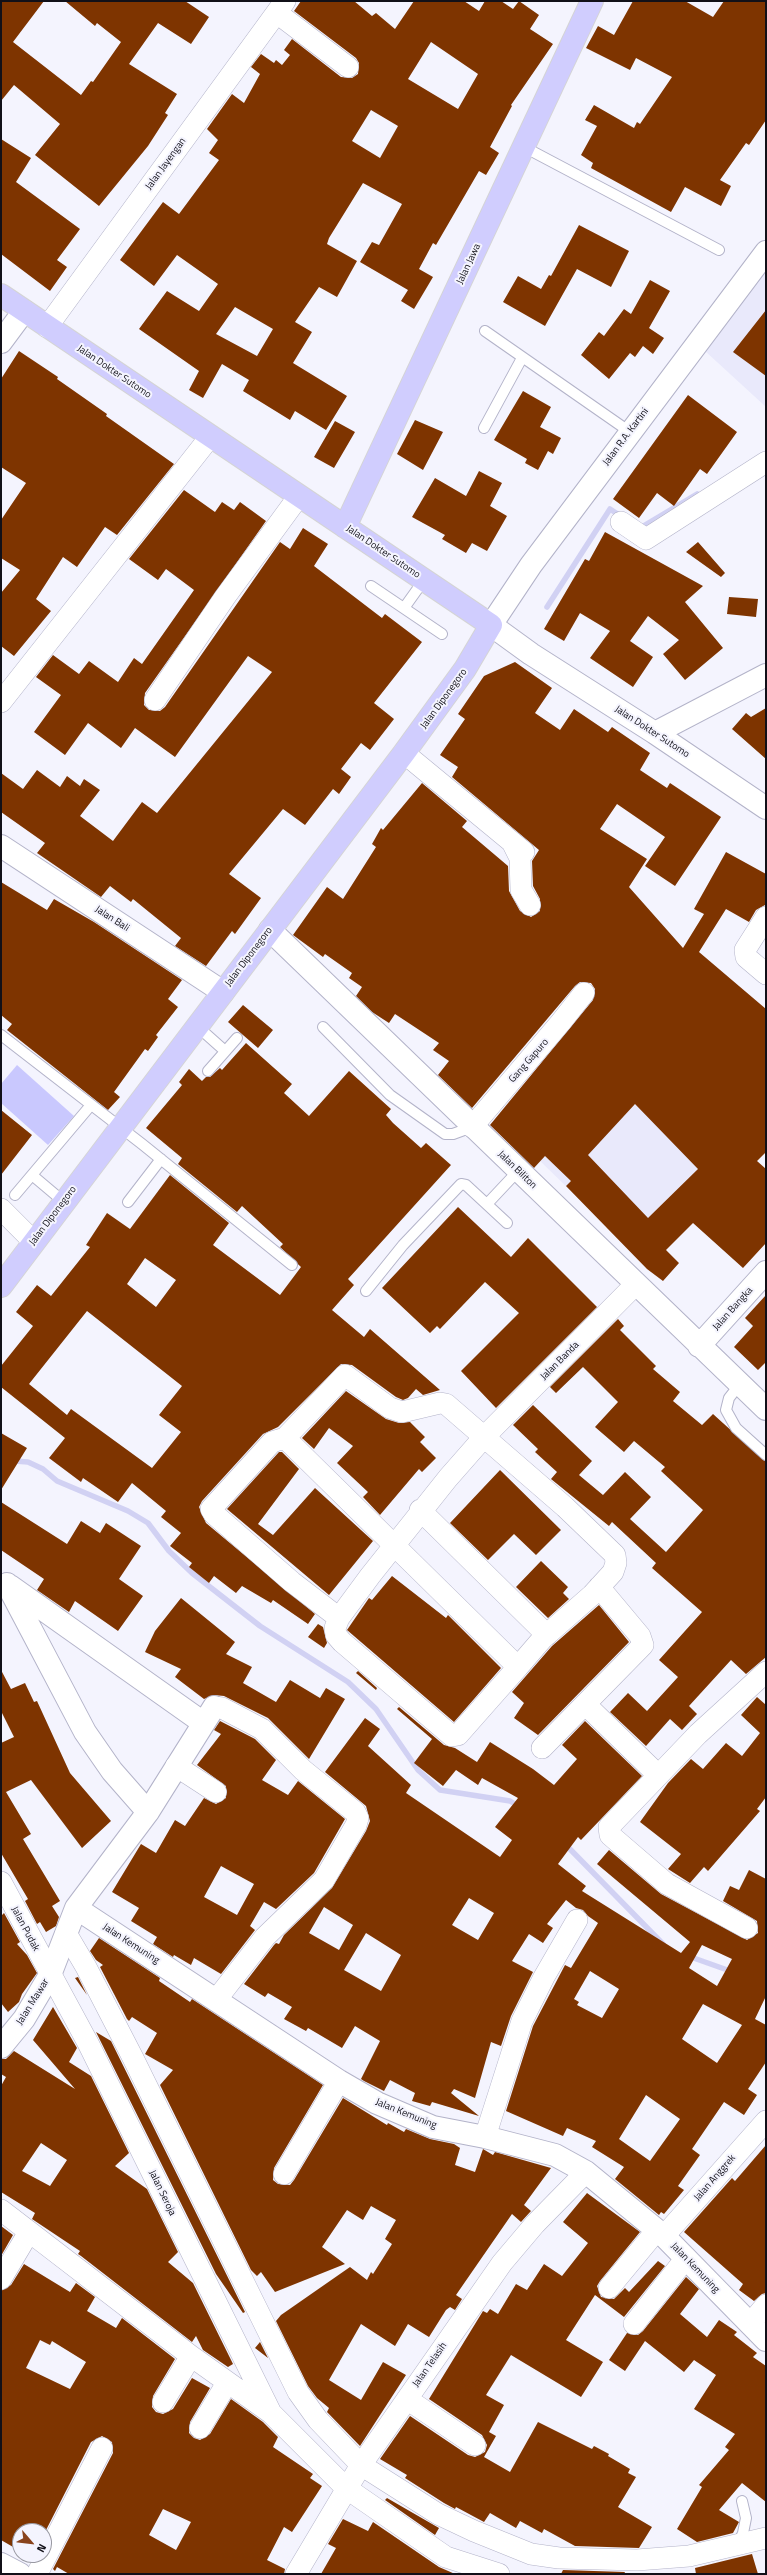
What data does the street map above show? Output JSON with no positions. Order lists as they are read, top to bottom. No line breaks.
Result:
{"streets":{"main road":["Jalan Jawa","Jalan Dokter Sutomo","Jalan R.A. Kartini","Jalan Diponegoro","Jalan Bali","Jalan Biliton","Jalan Bangka","Jalan Kemuning","Jalan Mawar"],"street":["Jalan Jayengan","Gang Gapuro","Jalan Banda","Jalan Pudak","Jalan Anggrek","Jalan Seroja","Jalan Telasih"]},"crossings":[["Jalan Jayengan","Jalan Dokter Sutomo"],["Jalan Jawa","Jalan Dokter Sutomo"],["Jalan Dokter Sutomo","Jalan R.A. Kartini"],["Jalan Dokter Sutomo","Jalan Diponegoro"],["Jalan R.A. Kartini","Jalan Diponegoro"],["Jalan Diponegoro","Jalan Bali"],["Jalan Diponegoro","Jalan Biliton"],["Gang Gapuro","Jalan Biliton"],["Jalan Biliton","Jalan Bangka"],["Jalan Biliton","Jalan Banda"],["Jalan Pudak","Jalan Mawar"],["Jalan Pudak","Jalan Seroja"],["Jalan Kemuning","Jalan Mawar"],["Jalan Kemuning","Jalan Anggrek"],["Jalan Kemuning","Jalan Telasih"],["Jalan Mawar","Jalan Seroja"]],"north":"bottom right"}
